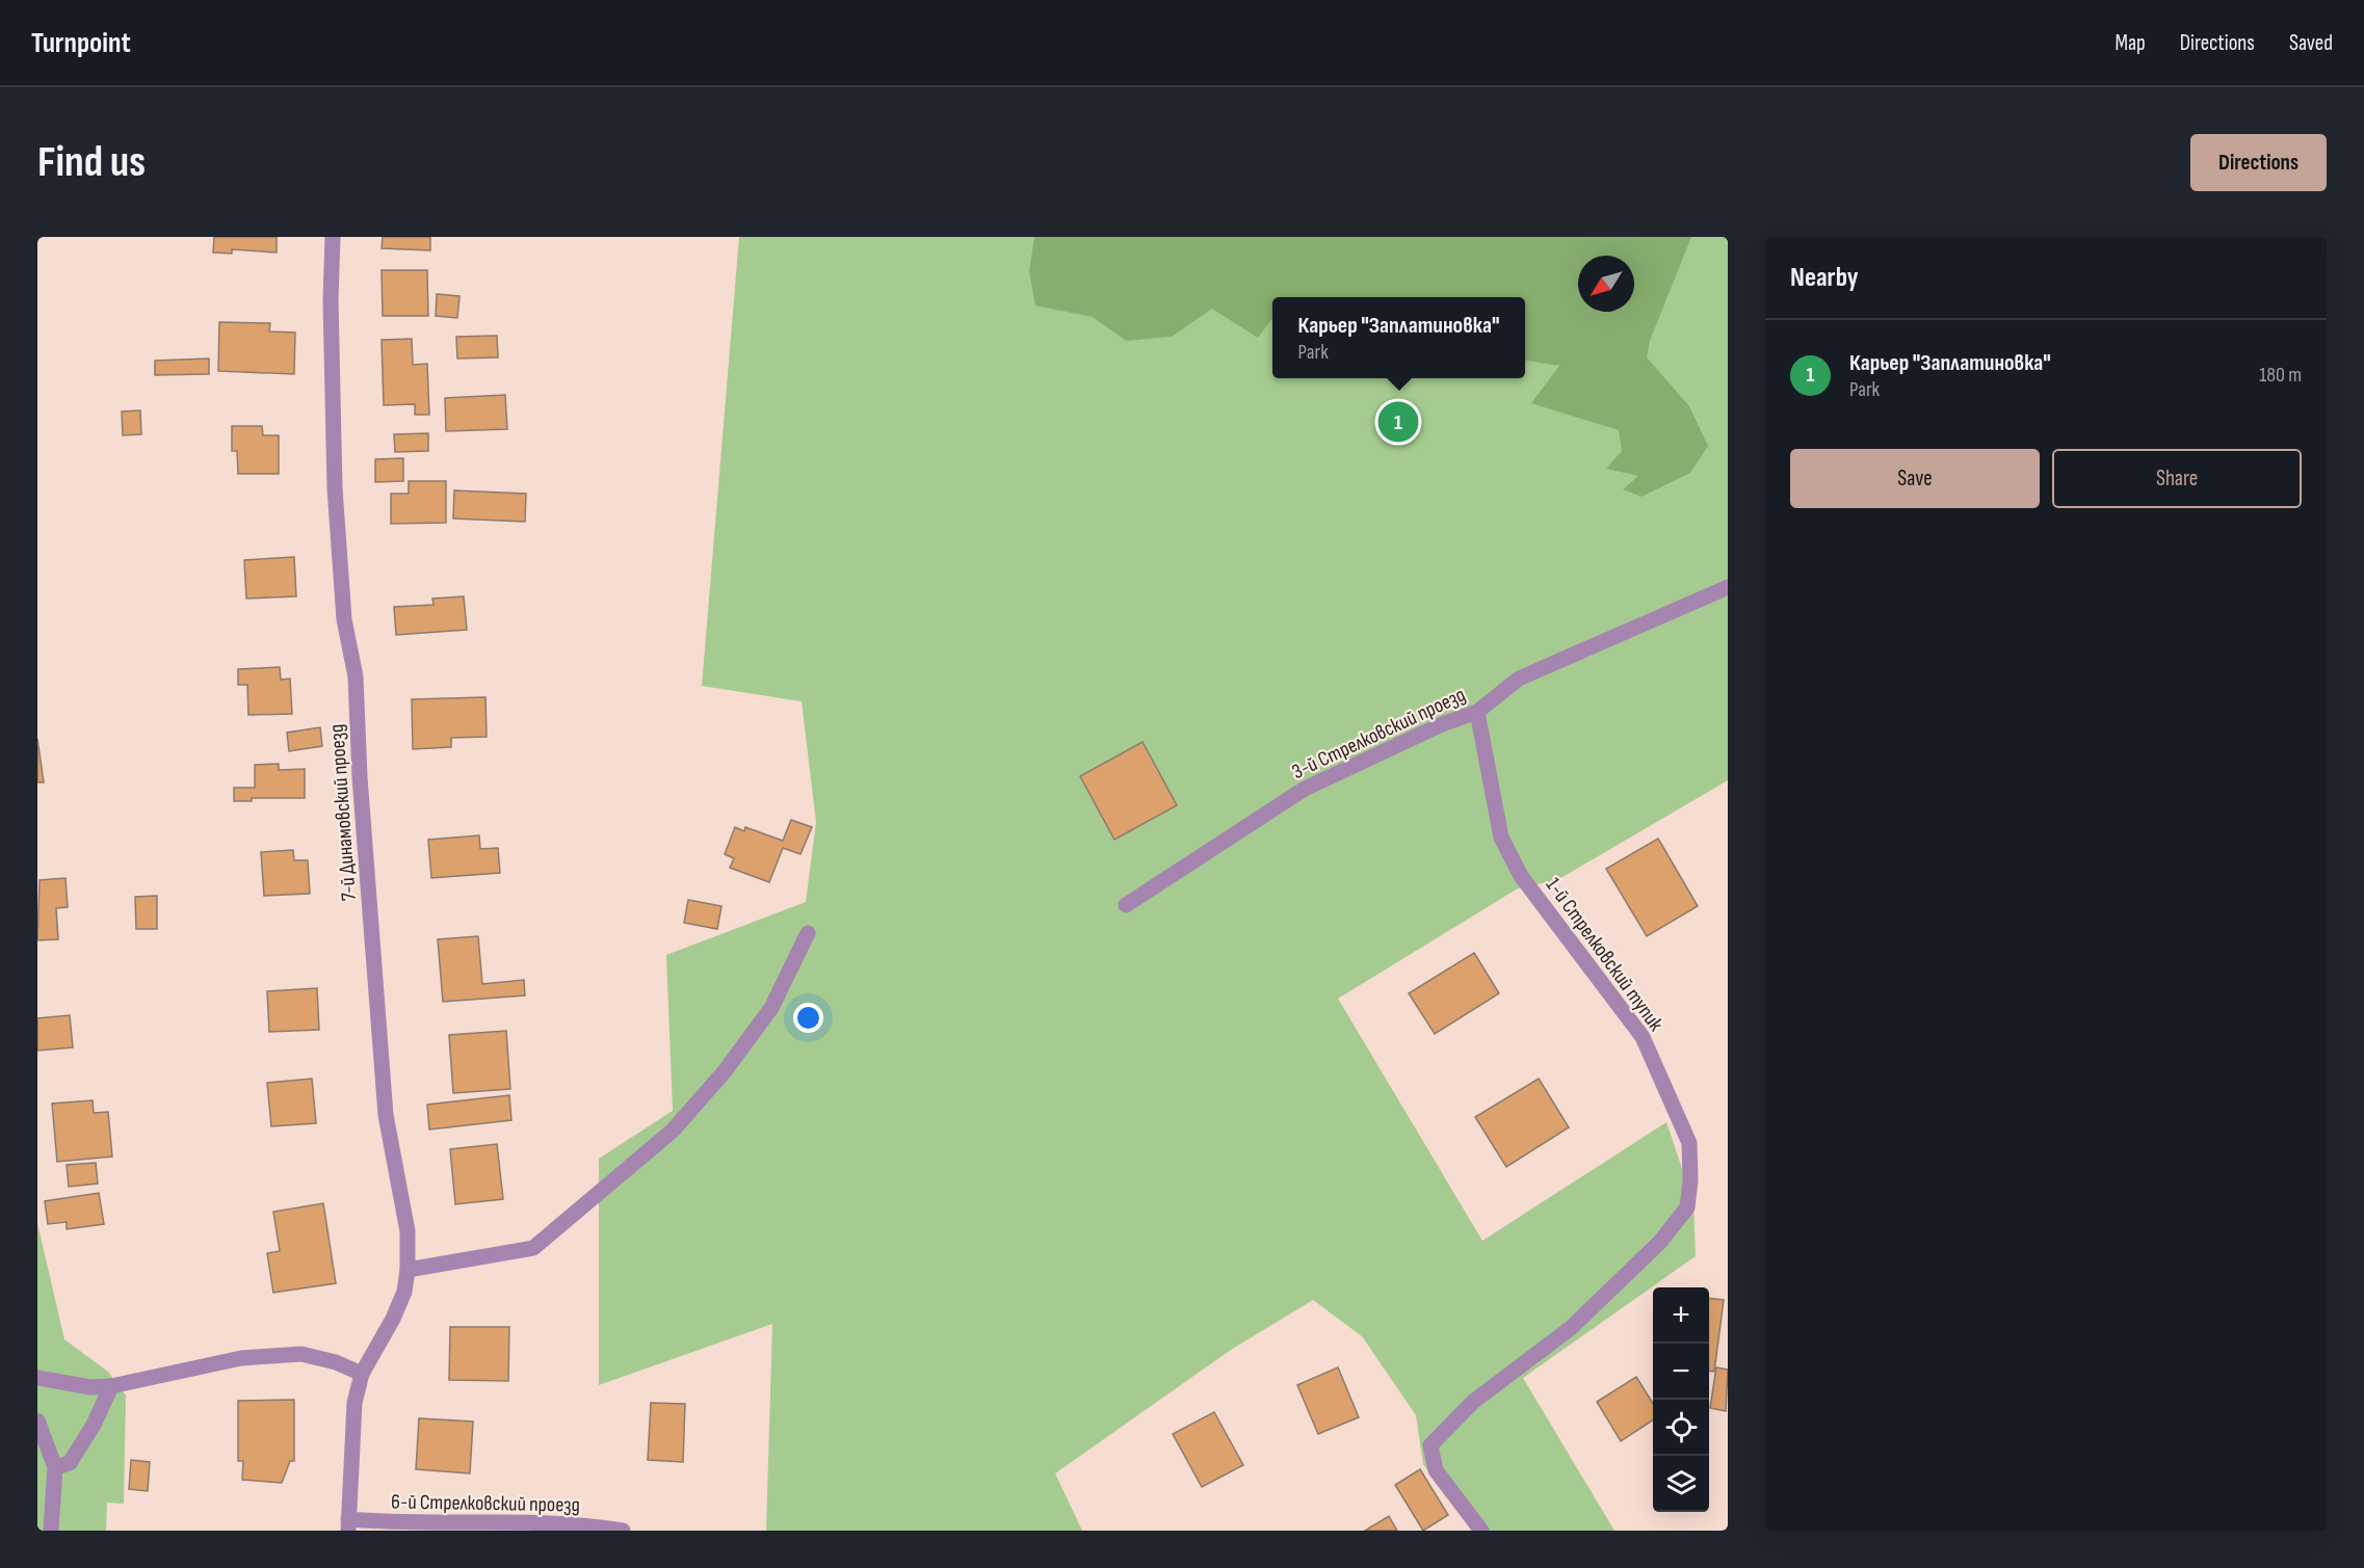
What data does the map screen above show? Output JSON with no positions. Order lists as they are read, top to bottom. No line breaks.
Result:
{"streets":{"street":["3-й Стрелковский проезд","7-й Динамовский проезд","1-й Стрелковский тупик","6-й Стрелковский проезд"]},"crossings":[["3-й Стрелковский проезд","1-й Стрелковский тупик"],["7-й Динамовский проезд","6-й Стрелковский проезд"]],"north":"bottom left","page":{"header":"Turnpoint","nav":["Map","Directions","Saved"],"buttons":["Directions",["Save","Share"]],"title":"Find us","heading":"Nearby","popup":["Карьер \"Заплатиновка\"","Park"],"list":[{"mark":"1","name":"Карьер \"Заплатиновка\"","note":"Park","value":"180 m"}],"pins":"1","map_buttons":["+","−"]}}
